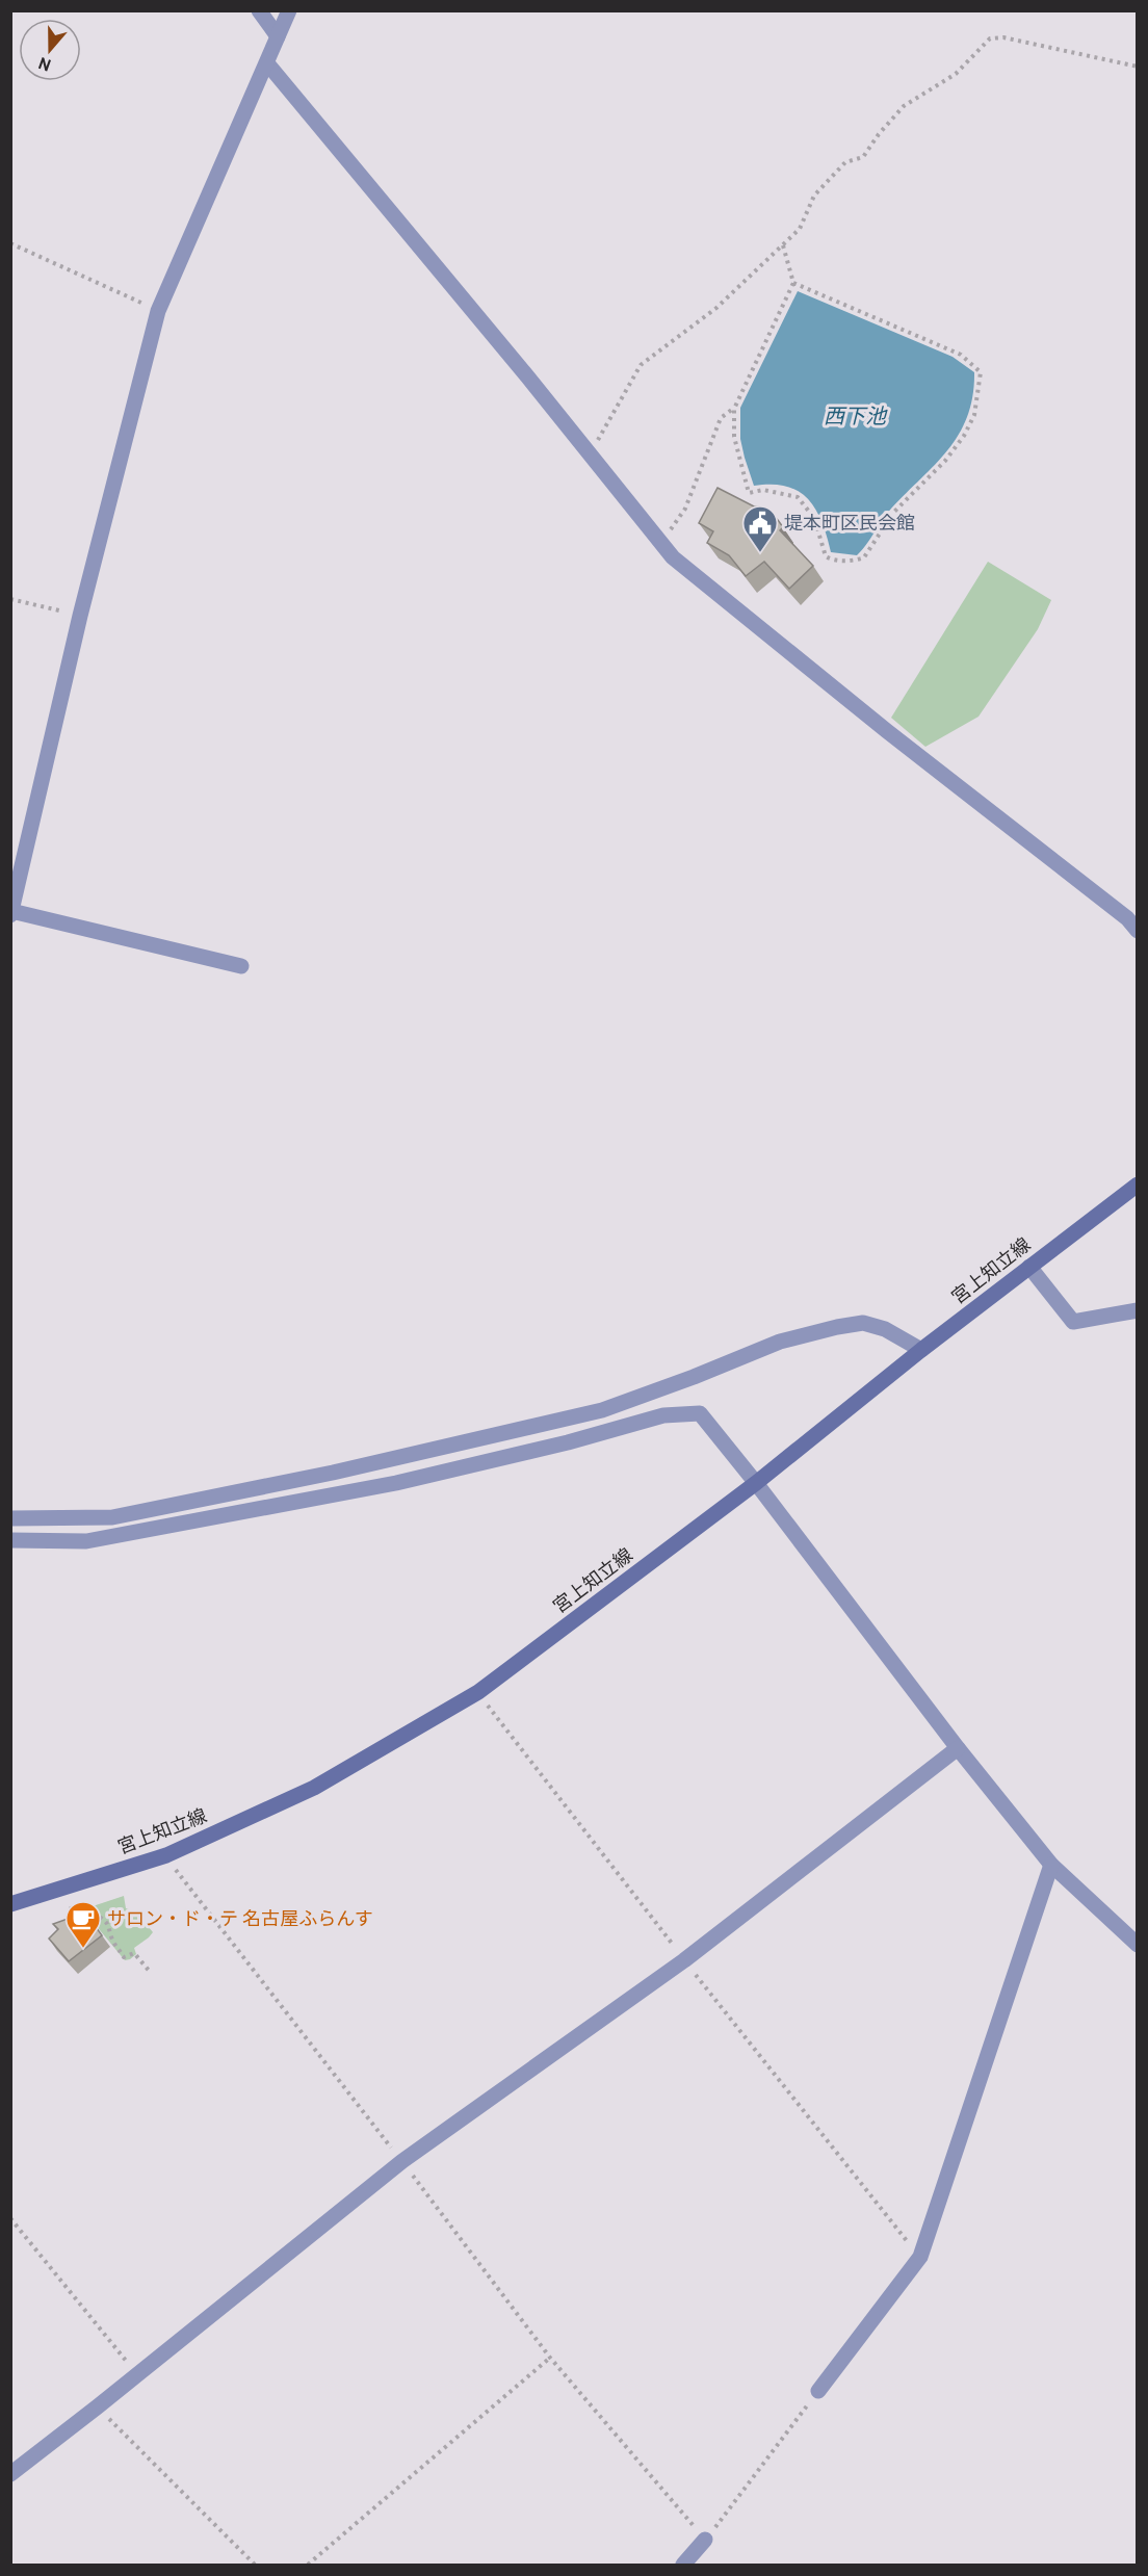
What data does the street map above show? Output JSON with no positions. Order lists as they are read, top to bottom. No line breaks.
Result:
{"streets":{"main road":["宮上知立線"]},"water":["西下池"],"places":{"public building":["堤本町区民会館"],"cafe":["サロン・ド・テ 名古屋ふらんす"]},"north":"bottom"}
